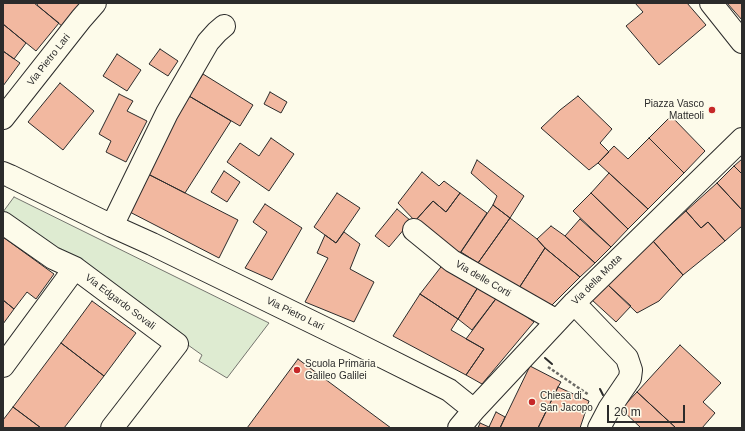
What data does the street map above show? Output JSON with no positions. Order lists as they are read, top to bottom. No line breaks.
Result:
{"streets":{"street":["Via Pietro Lari","Via delle Corti","Via della Motta","Via Edgardo Sovali"]},"crossings":[["Via Pietro Lari","Via della Motta"],["Via delle Corti","Via della Motta"]],"places":["Piazza Vasco Matteoli","Scuola Primaria Galileo Galilei","Chiesa di San Jacopo"],"scale_bar":"20 m"}
